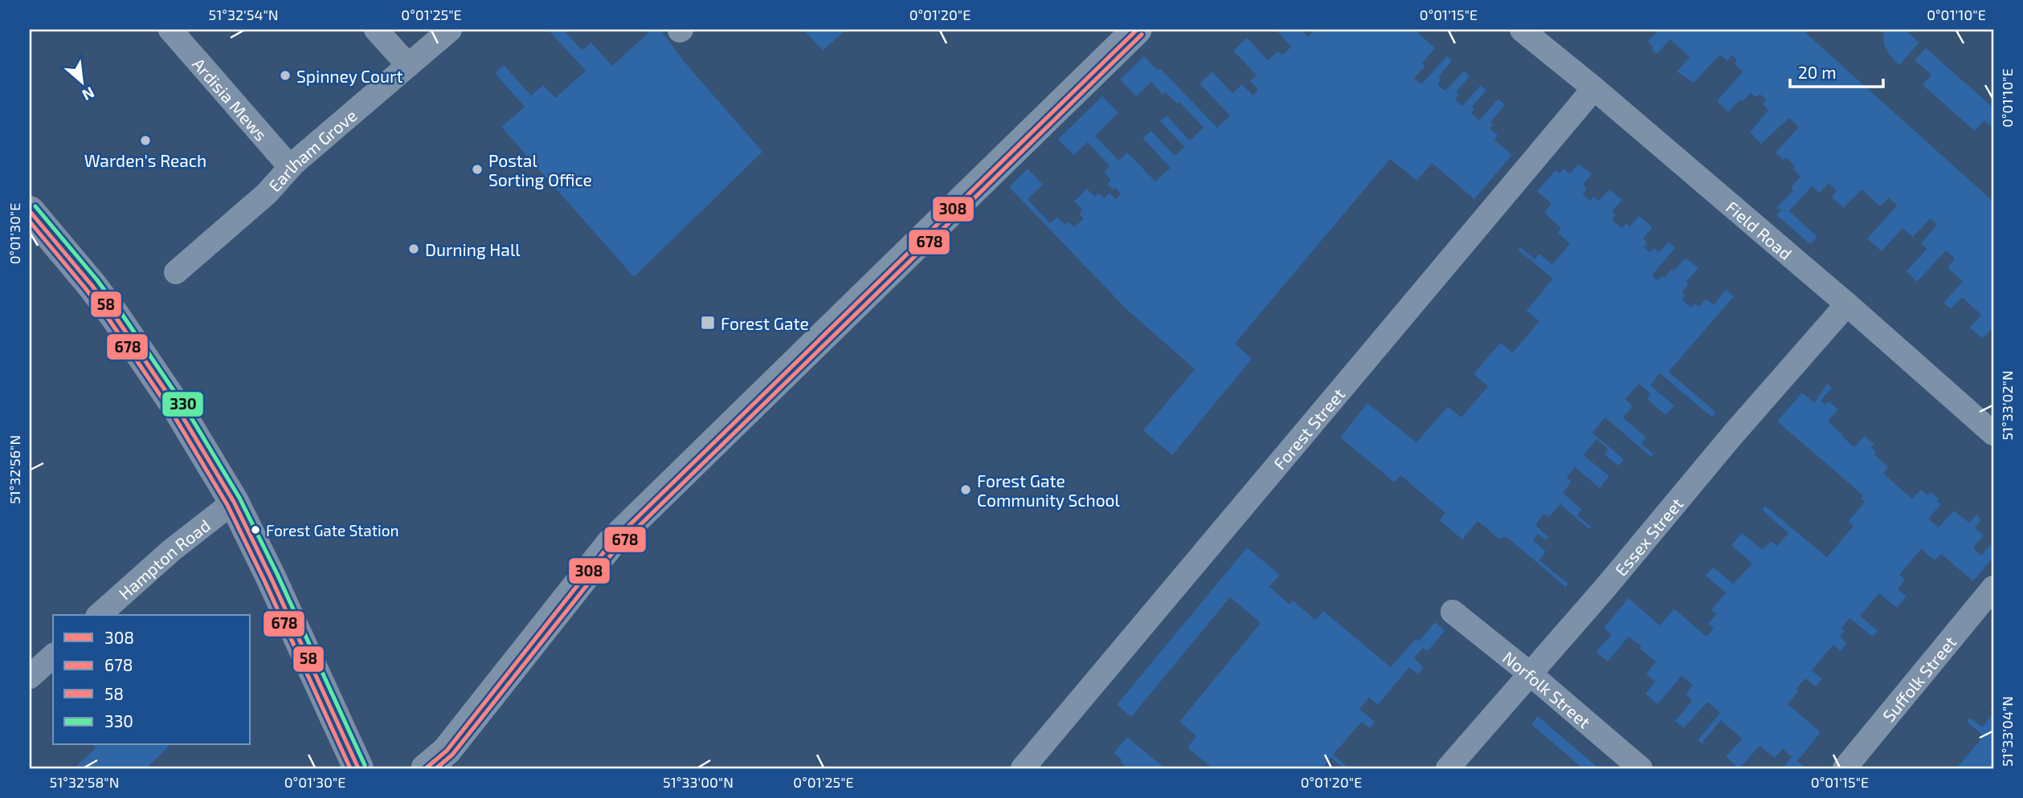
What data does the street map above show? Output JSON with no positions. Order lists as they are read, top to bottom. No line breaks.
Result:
{"streets":{"street":["Ardisia Mews","Earlham Grove","Field Road","Forest Street","Essex Street","Hampton Road","Suffolk Street","Norfolk Street"]},"crossings":[["Ardisia Mews","Earlham Grove"],["Field Road","Forest Street"],["Field Road","Essex Street"],["Essex Street","Norfolk Street"]],"places":{"other":["Spinney Court","Warden's Reach","Postal Sorting Office","Durning Hall","Forest Gate Community School","Forest Gate Station"],"transit":["Forest Gate"]},"lines":["transit line 308","transit line 678","transit line 330","transit line 58"],"legend":["308","678","58","330"],"scale_bar":"20 m","north":"bottom right","coordinates":["51°32'54\"N","0°01'25\"E","0°01'20\"E","0°01'15\"E","0°01'10\"E","0°01'30\"E","51°33'02\"N","51°32'56\"N","51°33'04\"N","51°32'58\"N","51°33'00\"N"]}
